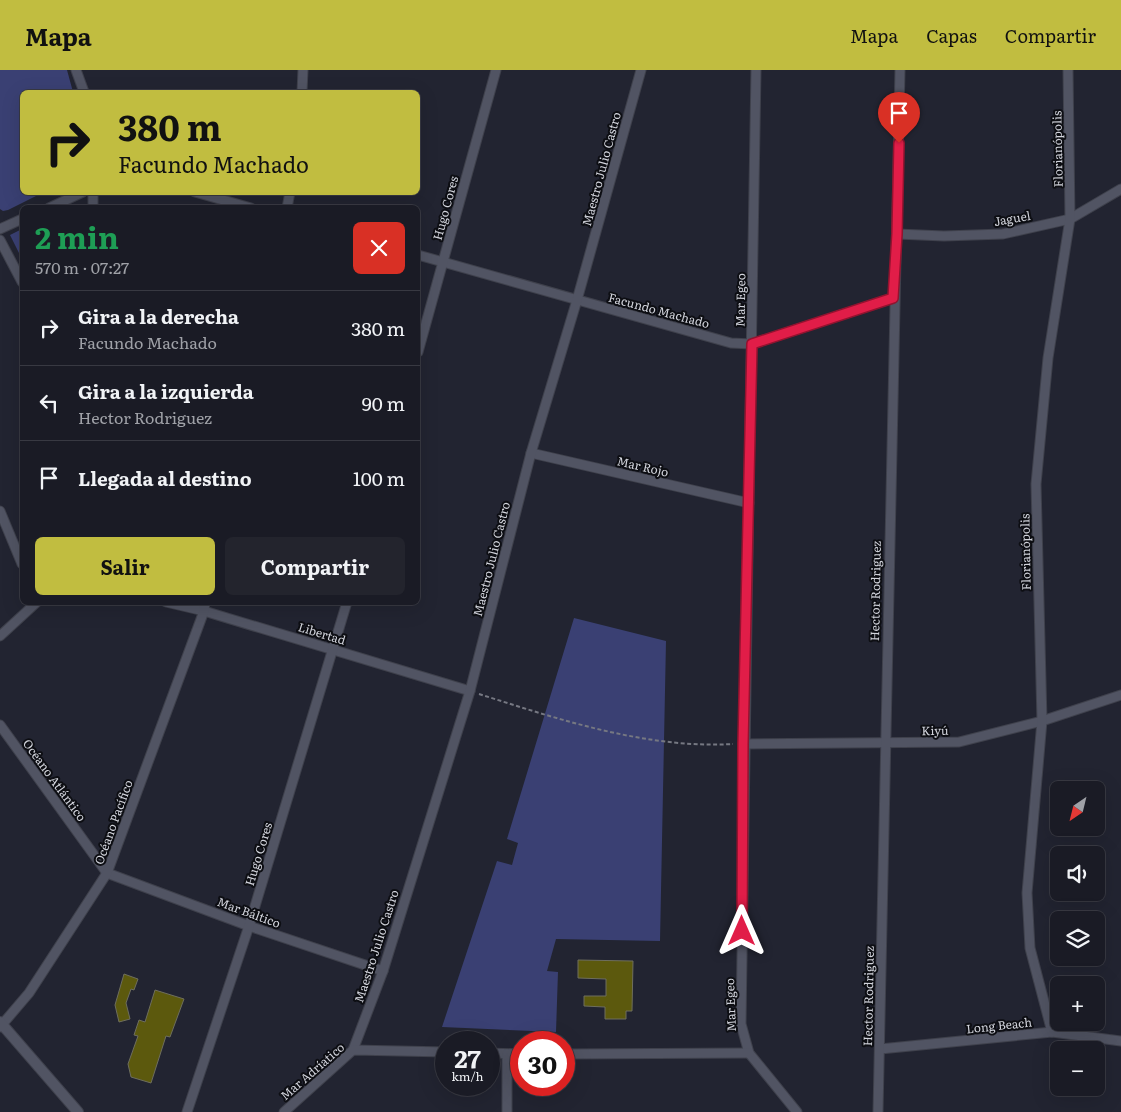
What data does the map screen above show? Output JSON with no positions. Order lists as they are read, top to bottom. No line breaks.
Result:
{"streets":{"street":["Florianópolis","Maestro Julio Castro","Hugo Cores","Jaguel","Mar Egeo","Facundo Machado","Mar Rojo","Hector Rodriguez","Libertad","Kiyú","Océano Atlántico","Océano Pacífico","Mar Báltico","Long Beach","Mar Adríatico"]},"crossings":[["Florianópolis","Jaguel"],["Florianópolis","Kiyú"],["Florianópolis","Long Beach"],["Maestro Julio Castro","Facundo Machado"],["Maestro Julio Castro","Mar Rojo"],["Maestro Julio Castro","Libertad"],["Maestro Julio Castro","Mar Báltico"],["Maestro Julio Castro","Mar Adríatico"],["Hugo Cores","Facundo Machado"],["Hugo Cores","Libertad"],["Hugo Cores","Mar Báltico"],["Jaguel","Hector Rodriguez"],["Mar Egeo","Facundo Machado"],["Mar Egeo","Mar Rojo"],["Mar Egeo","Kiyú"],["Facundo Machado","Hector Rodriguez"],["Hector Rodriguez","Kiyú"],["Hector Rodriguez","Long Beach"],["Libertad","Océano Pacífico"],["Océano Atlántico","Océano Pacífico"],["Océano Atlántico","Mar Báltico"],["Océano Pacífico","Mar Báltico"]],"north":"bottom left","page":{"header":"Mapa","nav":["Mapa","Capas","Compartir"],"turn":["380 m","Facundo Machado"],"heading":["2 min","570 m · 07:27"],"list":[{"name":"Gira a la derecha","note":"Facundo Machado","value":"380 m"},{"name":"Gira a la izquierda","note":"Hector Rodriguez","value":"90 m"},{"name":"Llegada al destino","value":"100 m"}],"buttons":["Salir","Compartir"],"map_buttons":["+","−"],"speed":"27 km/h","limit":"30"}}
